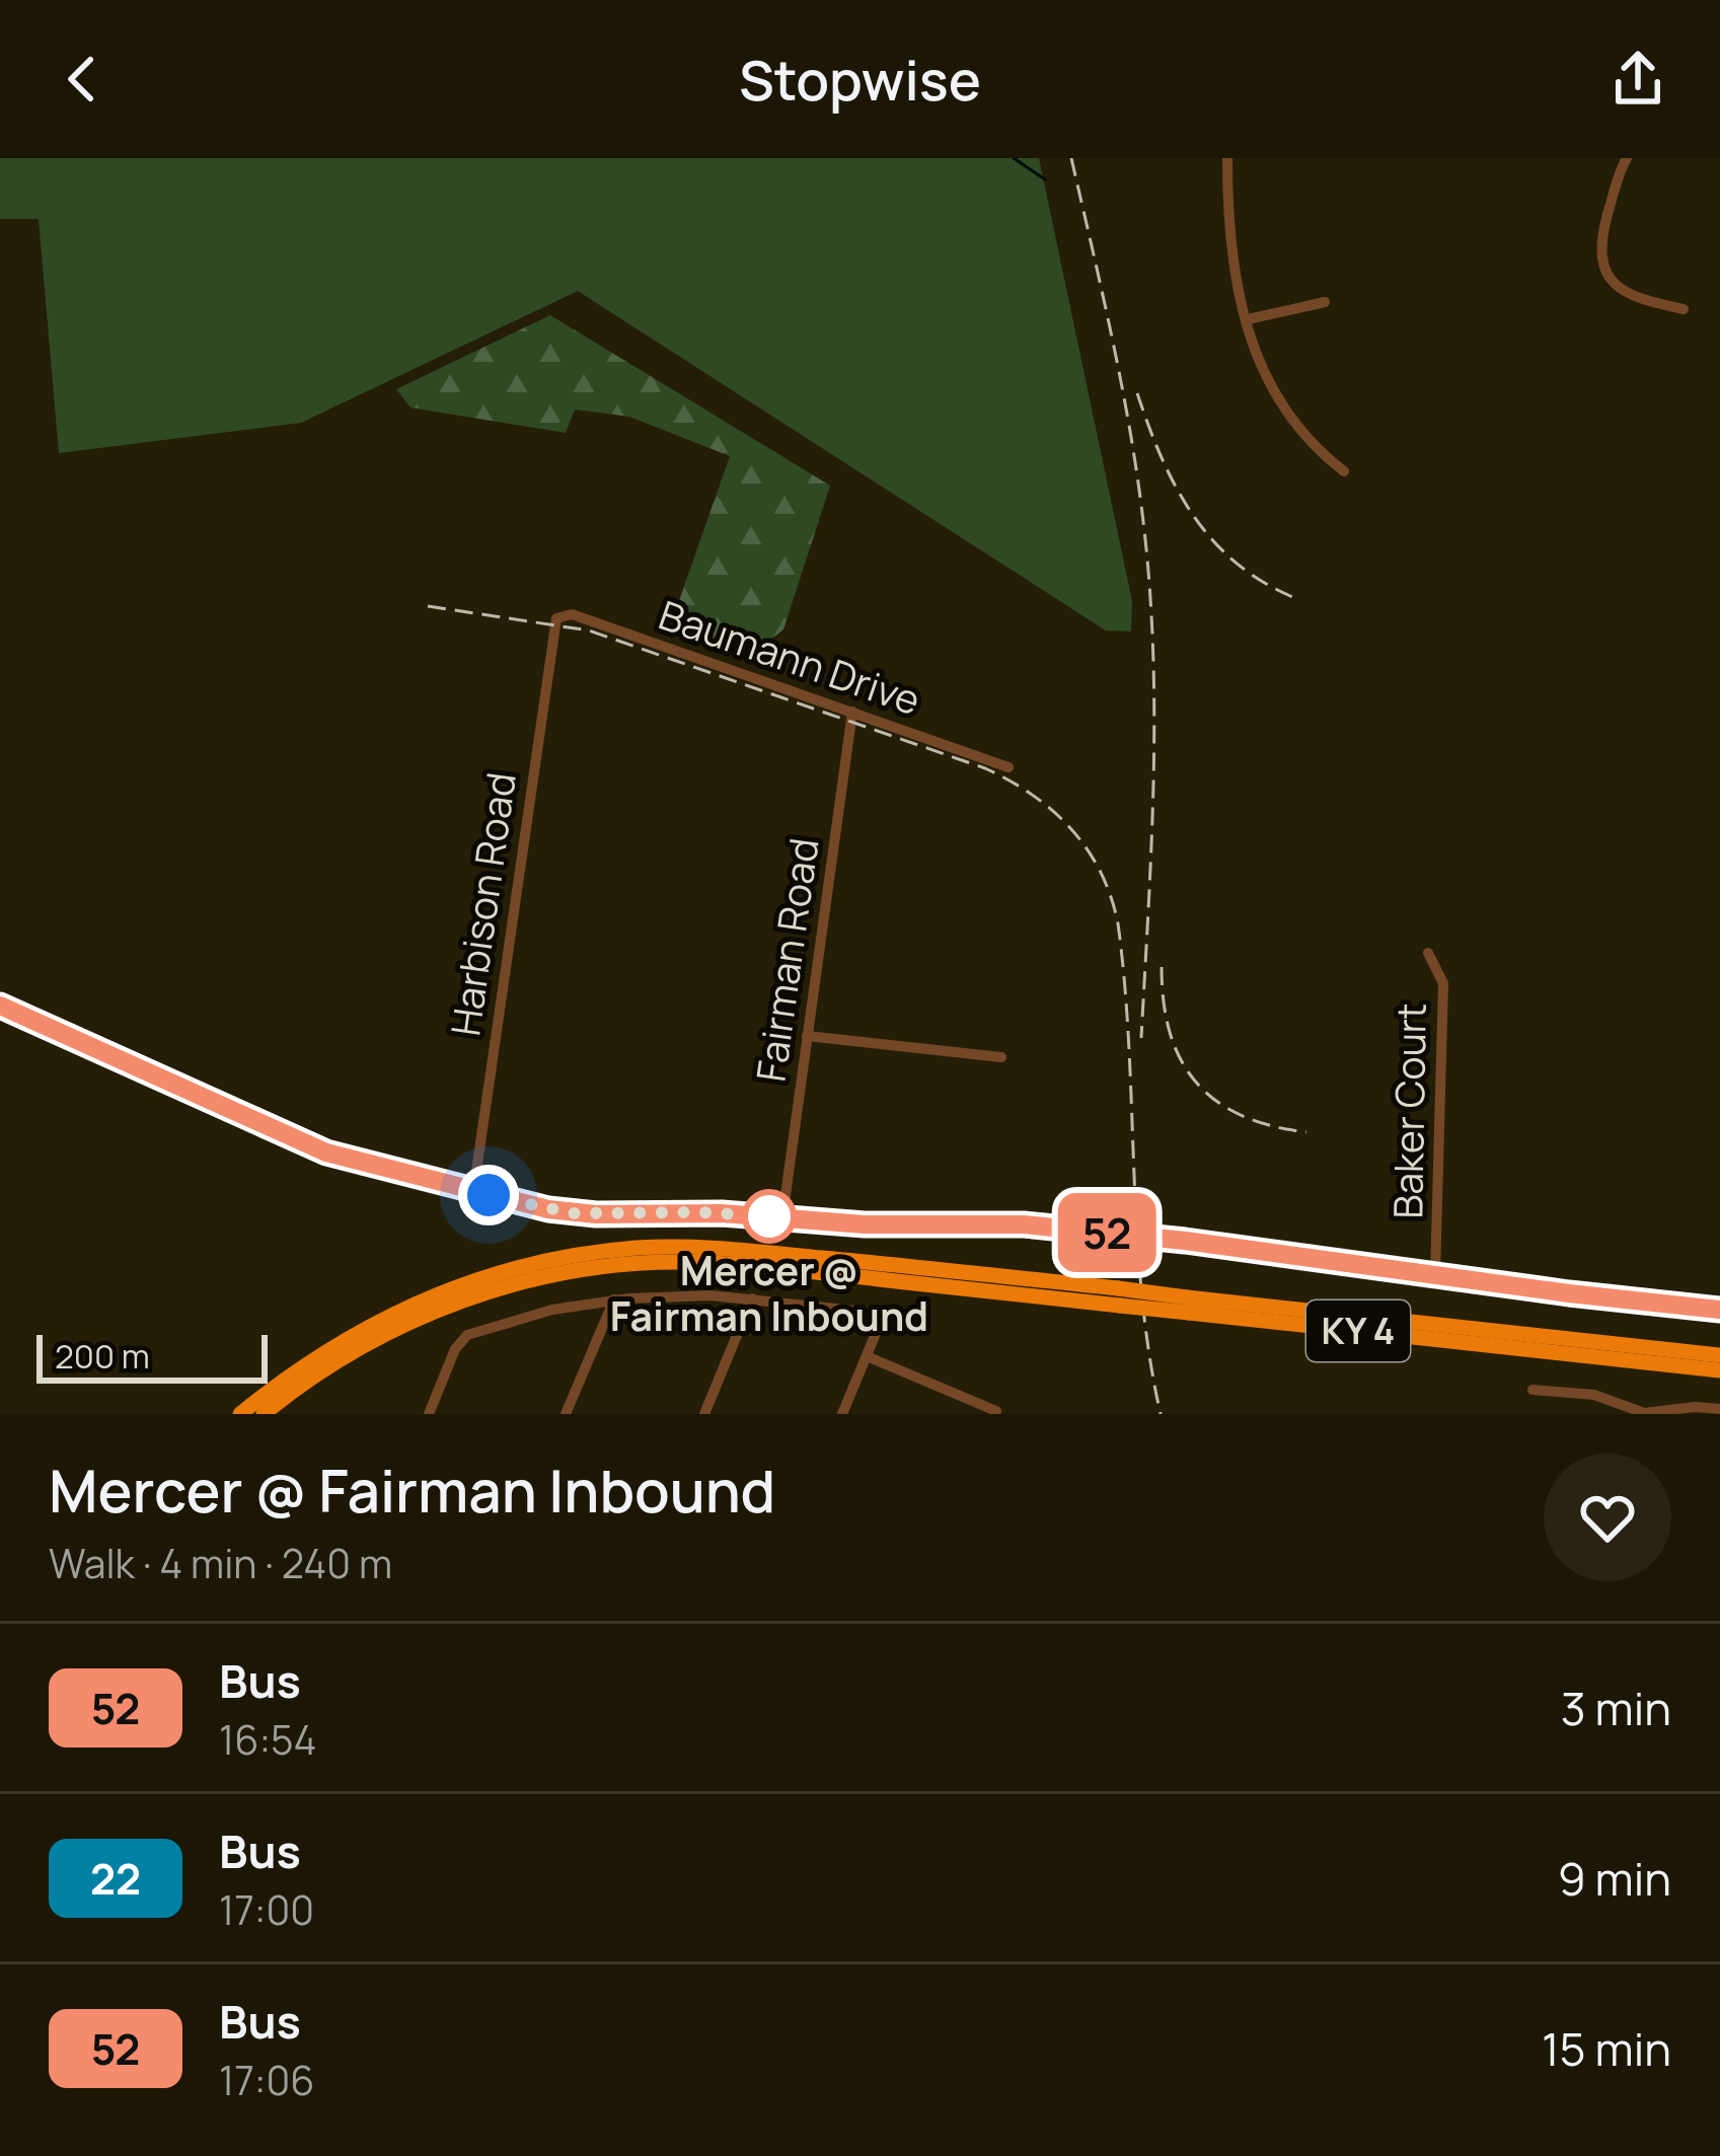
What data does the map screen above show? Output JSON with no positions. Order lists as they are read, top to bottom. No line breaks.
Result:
{"streets":{"highway":["KY 4"],"street":["Baumann Drive","Harbison Road","Fairman Road","Baker Court"]},"crossings":[["Baumann Drive","Harbison Road"],["Baumann Drive","Fairman Road"]],"places":["Mercer @ Fairman Inbound"],"lines":["bus line 52"],"scale_bar":"200 m","page":{"header":"Stopwise","on_map":"52","scale":"200 m","heading":["Mercer @ Fairman Inbound","Walk · 4 min · 240 m"],"list":[{"mark":"52","name":"Bus","note":"16:54","value":"3 min"},{"mark":"22","name":"Bus","note":"17:00","value":"9 min"},{"mark":"52","name":"Bus","note":"17:06","value":"15 min"}]}}
